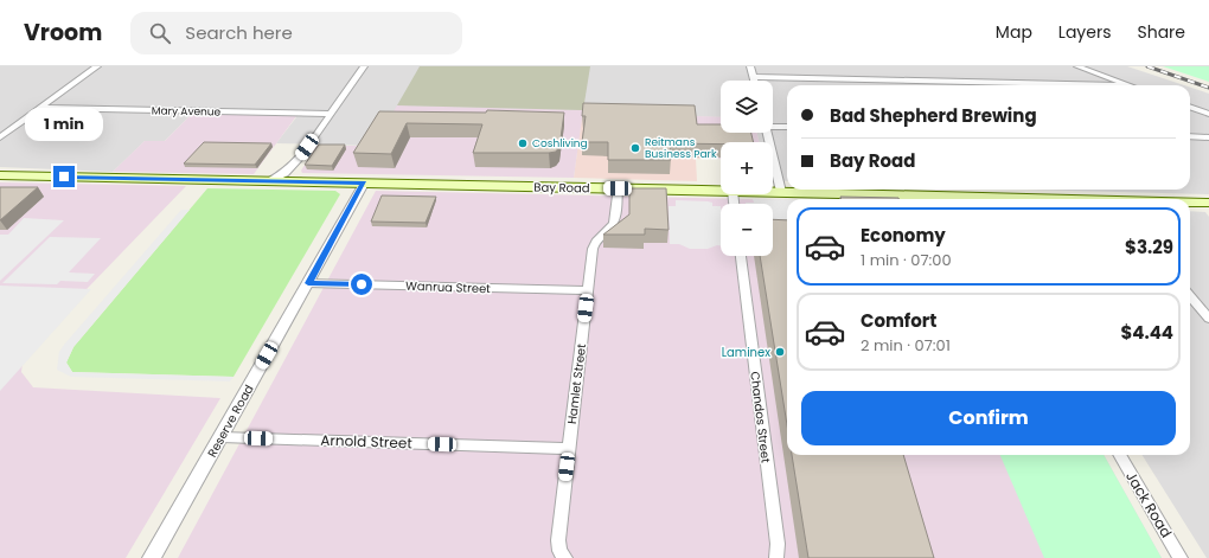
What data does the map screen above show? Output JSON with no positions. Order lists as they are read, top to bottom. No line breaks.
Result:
{"streets":{"main road":["Bay Road"],"street":["Mary Avenue","Wanrua Street","Hamlet Street","Chandos Street","Reserve Road","Arnold Street","Jack Road"]},"crossings":[["Bay Road","Hamlet Street"],["Bay Road","Reserve Road"],["Wanrua Street","Hamlet Street"],["Wanrua Street","Reserve Road"],["Hamlet Street","Arnold Street"],["Reserve Road","Arnold Street"]],"places":["Coshliving","Reitmans Business Park","Laminex"],"page":{"header":"Vroom","search":"Search here","nav":["Map","Layers","Share"],"map_buttons":["+","−"],"banner":["Bad Shepherd Brewing","Bay Road"],"bubble":"1 min","list":[{"name":"Economy","note":"1 min · 07:00","value":"$3.29"},{"name":"Comfort","note":"2 min · 07:01","value":"$4.44"}],"buttons":"Confirm"}}
